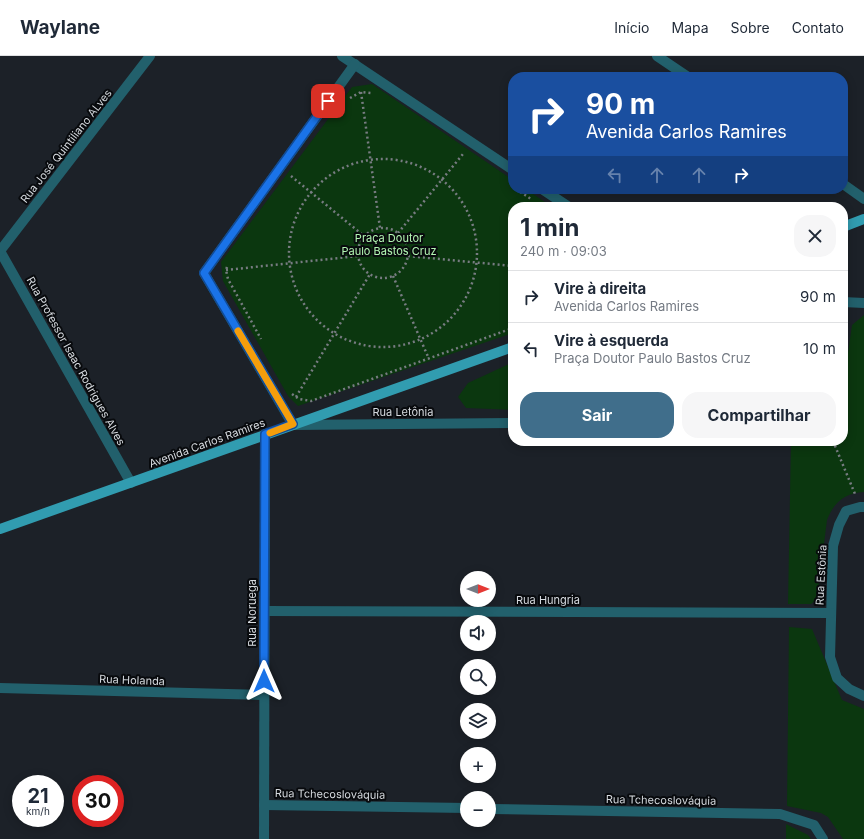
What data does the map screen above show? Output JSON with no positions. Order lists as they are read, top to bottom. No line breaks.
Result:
{"streets":{"main road":["Avenida Carlos Ramires"],"street":["Rua José Quintiliano ALves","Rua Professor Isaac Rodrigues Alves","Rua Letônia","Rua Estônia","Rua Hungria","Rua Noruega","Rua Holanda","Rua Tchecoslováquia"]},"crossings":[["Rua José Quintiliano ALves","Rua Professor Isaac Rodrigues Alves"],["Rua Professor Isaac Rodrigues Alves","Avenida Carlos Ramires"],["Rua Letônia","Avenida Carlos Ramires"],["Avenida Carlos Ramires","Rua Noruega"],["Rua Estônia","Rua Hungria"],["Rua Hungria","Rua Noruega"],["Rua Noruega","Rua Holanda"],["Rua Noruega","Rua Tchecoslováquia"]],"parks":["Praça Doutor Paulo Bastos Cruz"],"north":"right","page":{"header":"Waylane","nav":["Início","Mapa","Sobre","Contato"],"turn":["90 m","Avenida Carlos Ramires"],"heading":["1 min","240 m · 09:03"],"list":[{"name":"Vire à direita","note":"Avenida Carlos Ramires","value":"90 m"},{"name":"Vire à esquerda","note":"Praça Doutor Paulo Bastos Cruz","value":"10 m"}],"buttons":["Sair","Compartilhar"],"map_buttons":["+","−"],"speed":"21 km/h","limit":"30"}}
